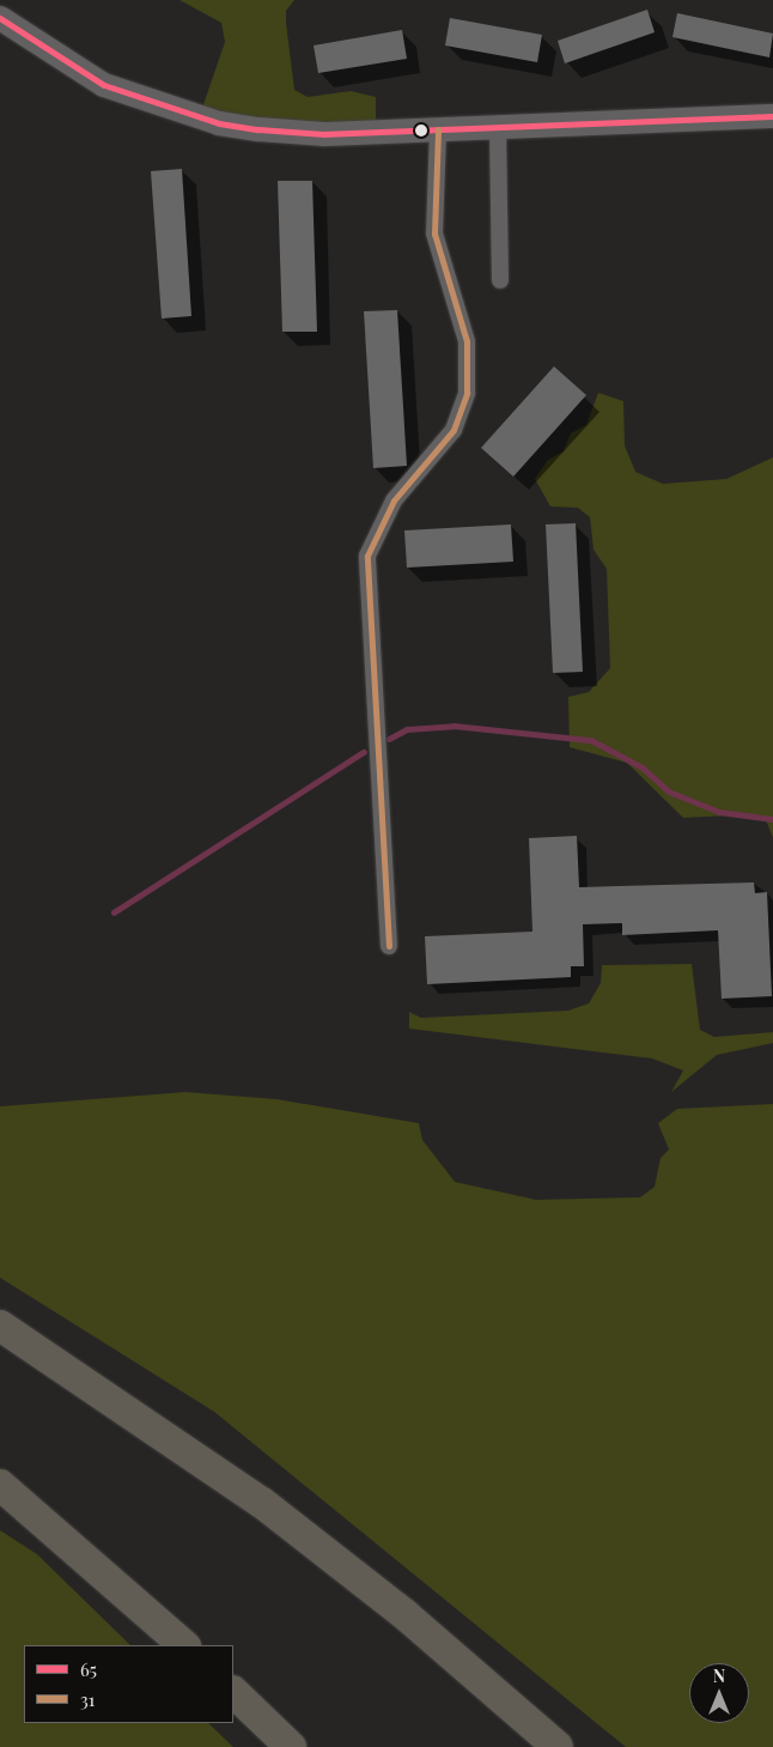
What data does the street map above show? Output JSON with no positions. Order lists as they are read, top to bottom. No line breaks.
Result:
{"lines":["transit line 65","transit line 31"],"legend":["65","31"],"north":"top"}
